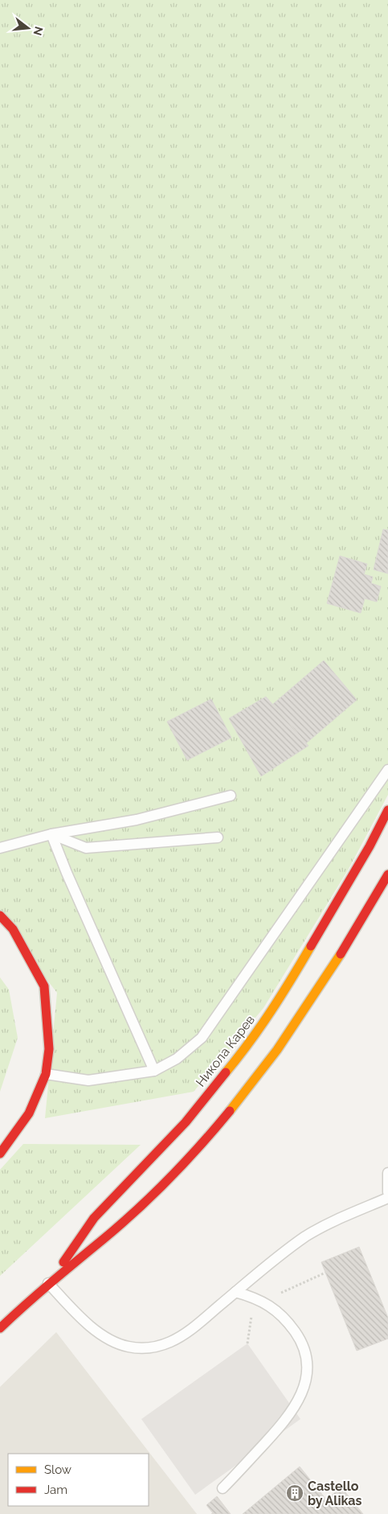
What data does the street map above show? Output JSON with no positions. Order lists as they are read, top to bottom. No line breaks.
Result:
{"streets":{"street":["Никола Карев"]},"places":{"building":["Castello by Alikas"]},"legend":["Slow","Jam"],"north":"right"}
